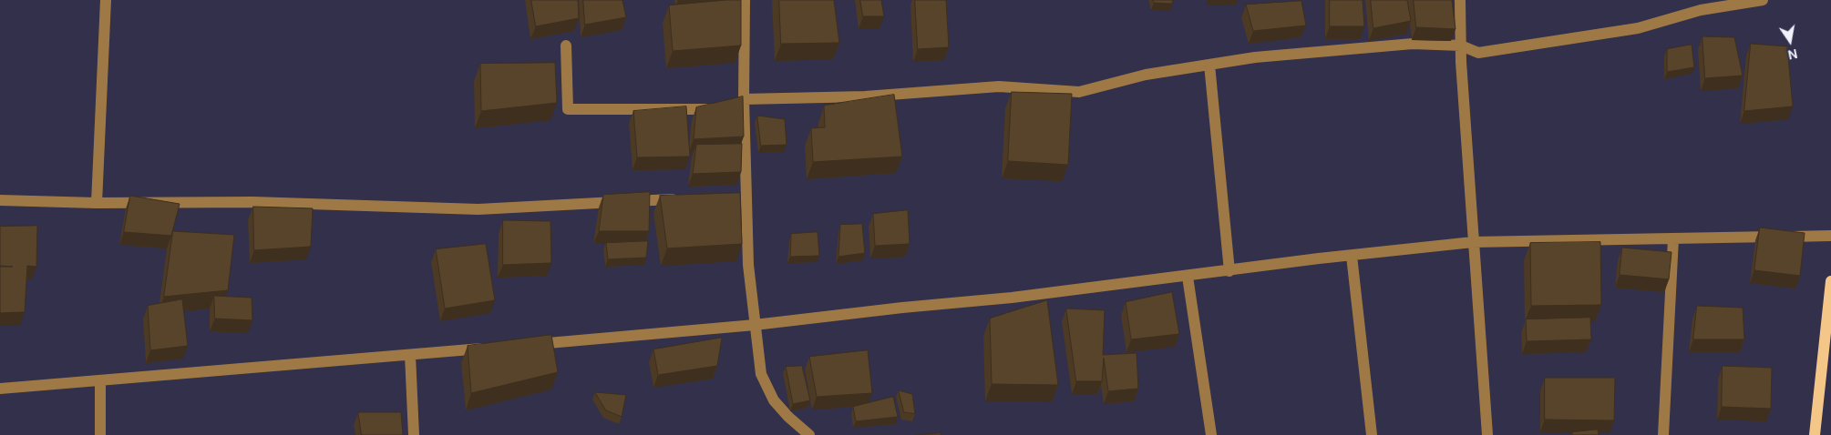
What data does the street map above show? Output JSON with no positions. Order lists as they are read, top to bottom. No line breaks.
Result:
{"north":"bottom"}
